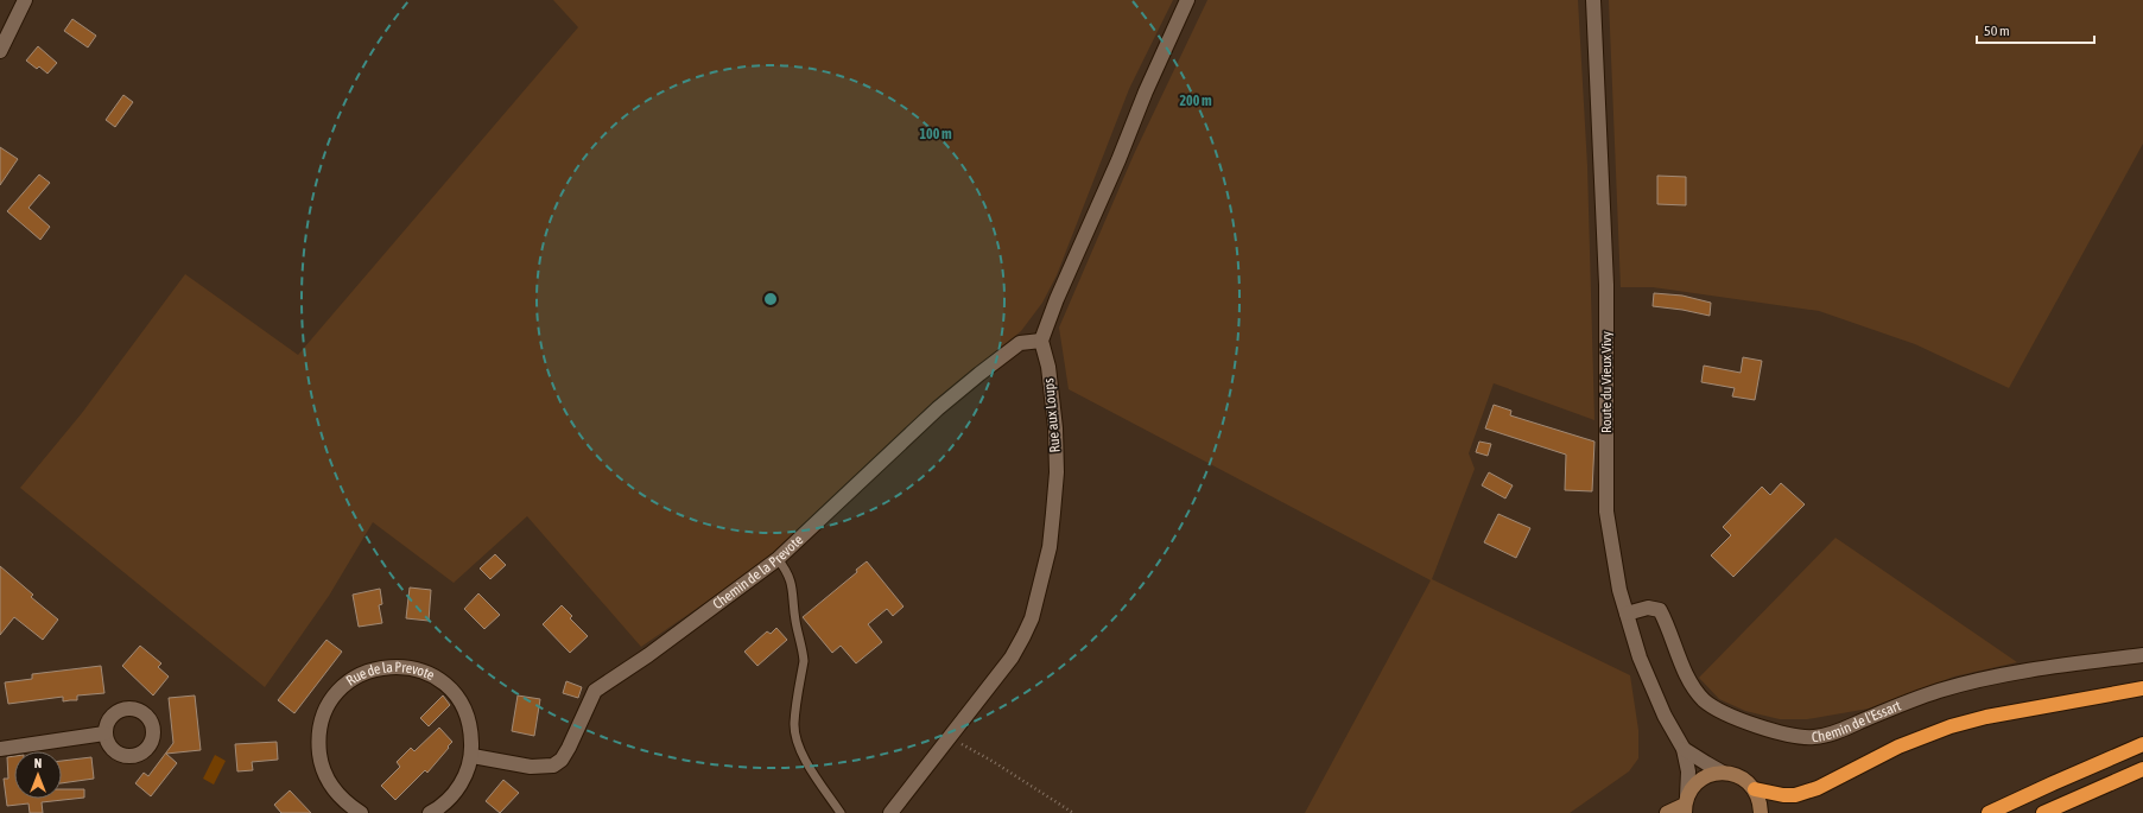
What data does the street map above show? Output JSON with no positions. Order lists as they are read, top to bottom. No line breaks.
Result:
{"streets":{"street":["Route du Vieux Vivy","Rue aux Loups","Chemin de la Prevote","Rue de la Prevote","Chemin de l'Essart"]},"crossings":[["Route du Vieux Vivy","Chemin de l'Essart"],["Rue aux Loups","Chemin de la Prevote"],["Chemin de la Prevote","Rue de la Prevote"]],"scale_bar":"50 m","north":"top","rings":["200 m","100 m"]}
